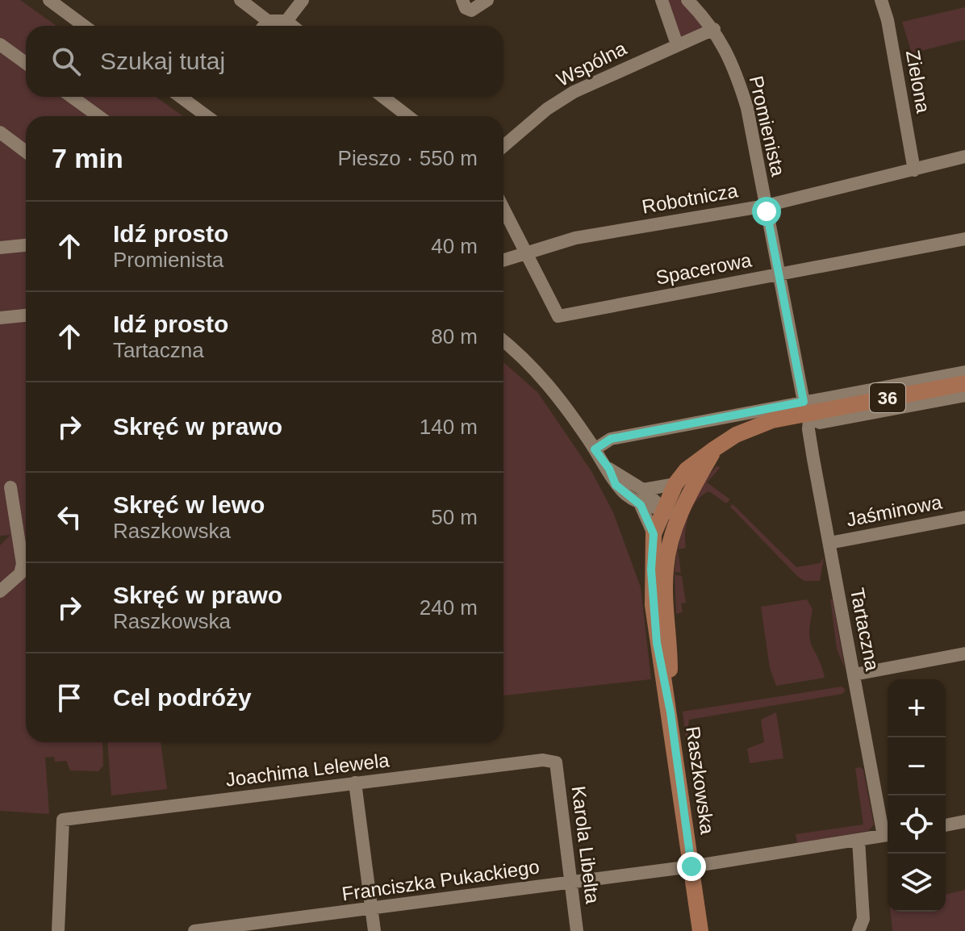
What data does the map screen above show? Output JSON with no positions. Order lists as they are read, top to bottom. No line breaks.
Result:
{"streets":{"main road":["36","Raszkowska"],"street":["Wspólna","Zielona","Promienista","Robotnicza","Spacerowa","Jaśminowa","Tartaczna","Joachima Lelewela","Karola Libelta","Franciszka Pukackiego"]},"crossings":[["Wspólna","Promienista"],["Zielona","Robotnicza"],["Promienista","Robotnicza"],["Promienista","Spacerowa"],["Promienista","Tartaczna"],["Robotnicza","Spacerowa"],["Spacerowa","Tartaczna"],["36","Tartaczna"],["36","Raszkowska"],["Jaśminowa","Tartaczna"],["Joachima Lelewela","Karola Libelta"],["Raszkowska","Franciszka Pukackiego"],["Karola Libelta","Franciszka Pukackiego"]],"page":{"search":"Szukaj tutaj","heading":["7 min","Pieszo · 550 m"],"list":[["Idź prosto","Promienista","40 m"],["Idź prosto","Tartaczna","80 m"],["Skręć w prawo","140 m"],["Skręć w lewo","Raszkowska","50 m"],["Skręć w prawo","Raszkowska","240 m"],"Cel podróży"],"map_buttons":["+","−"]}}
